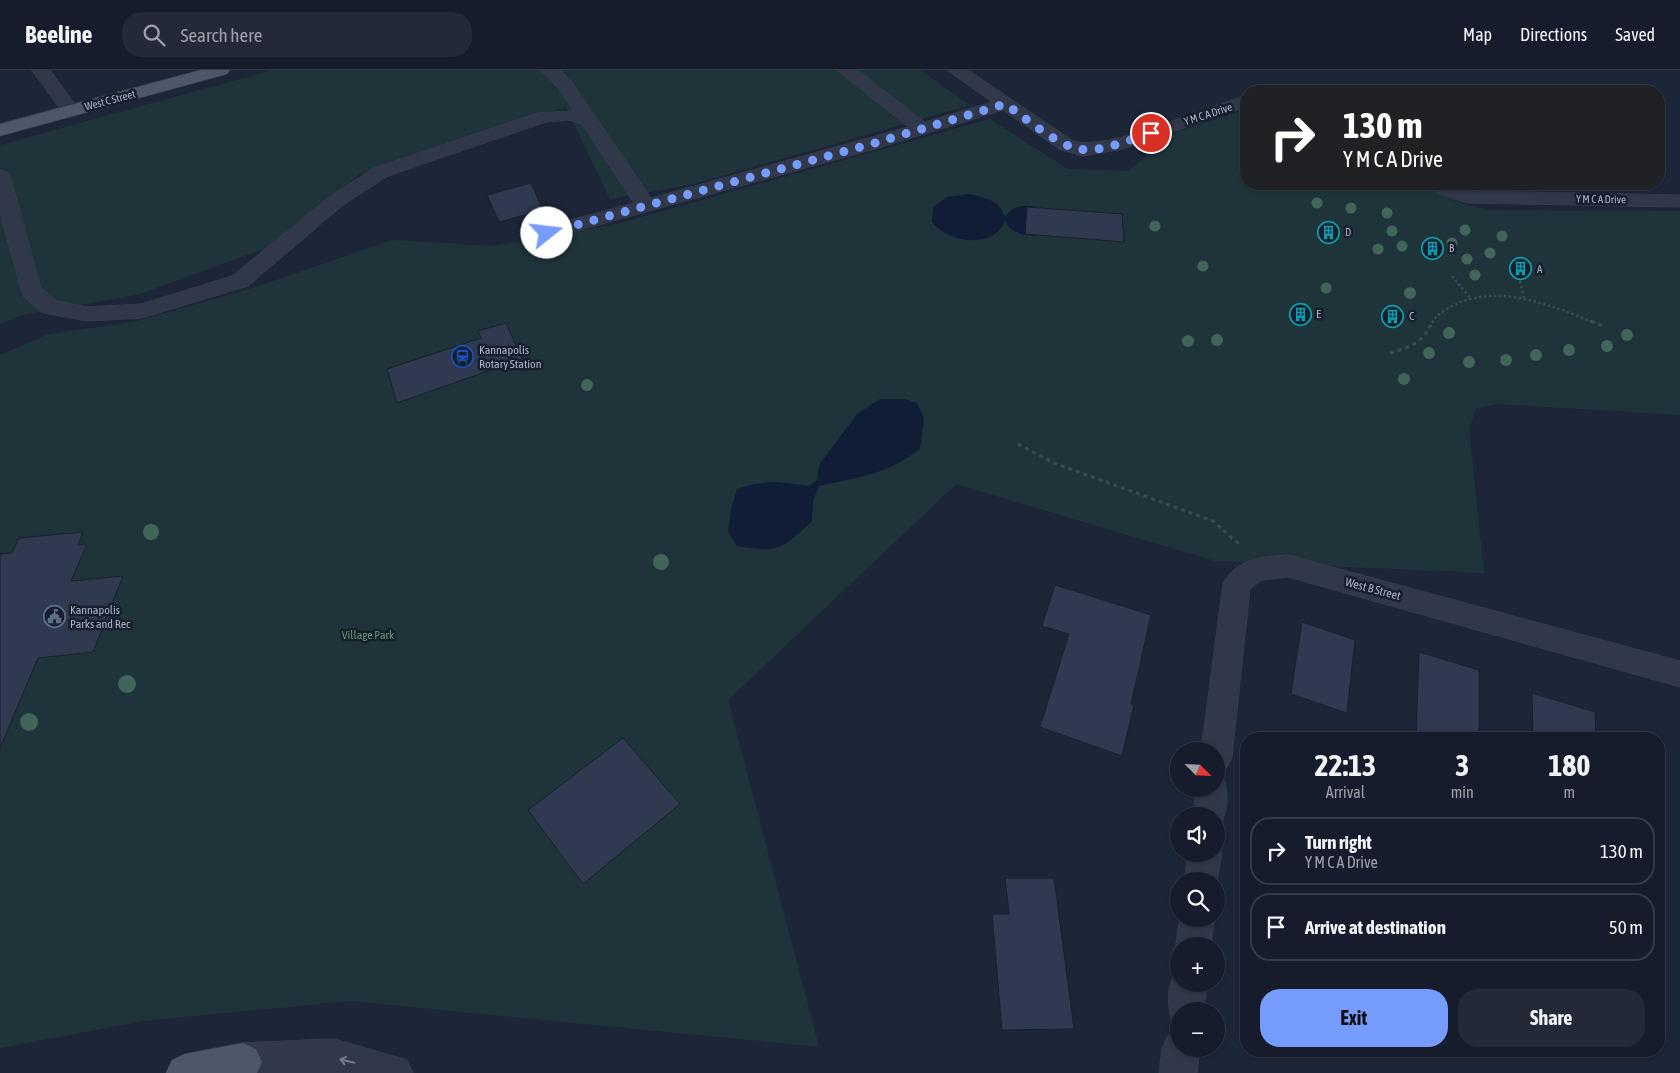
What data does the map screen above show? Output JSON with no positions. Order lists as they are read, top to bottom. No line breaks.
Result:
{"streets":{"main road":["West C Street"],"street":["Y M C A Drive","West B Street"]},"parks":["Village Park"],"places":{"building":["D","B","A","E","C"],"station":["Kannapolis Rotary Station"],"public building":["Kannapolis Parks and Rec"]},"north":"bottom right","page":{"header":"Beeline","search":"Search here","nav":["Map","Directions","Saved"],"turn":["130 m","Y M C A Drive"],"eta":["22:13","Arrival","3","min","180","m"],"map_buttons":["+","−"],"list":[{"name":"Turn right","note":"Y M C A Drive","value":"130 m"},{"name":"Arrive at destination","value":"50 m"}],"buttons":["Exit","Share"]}}
